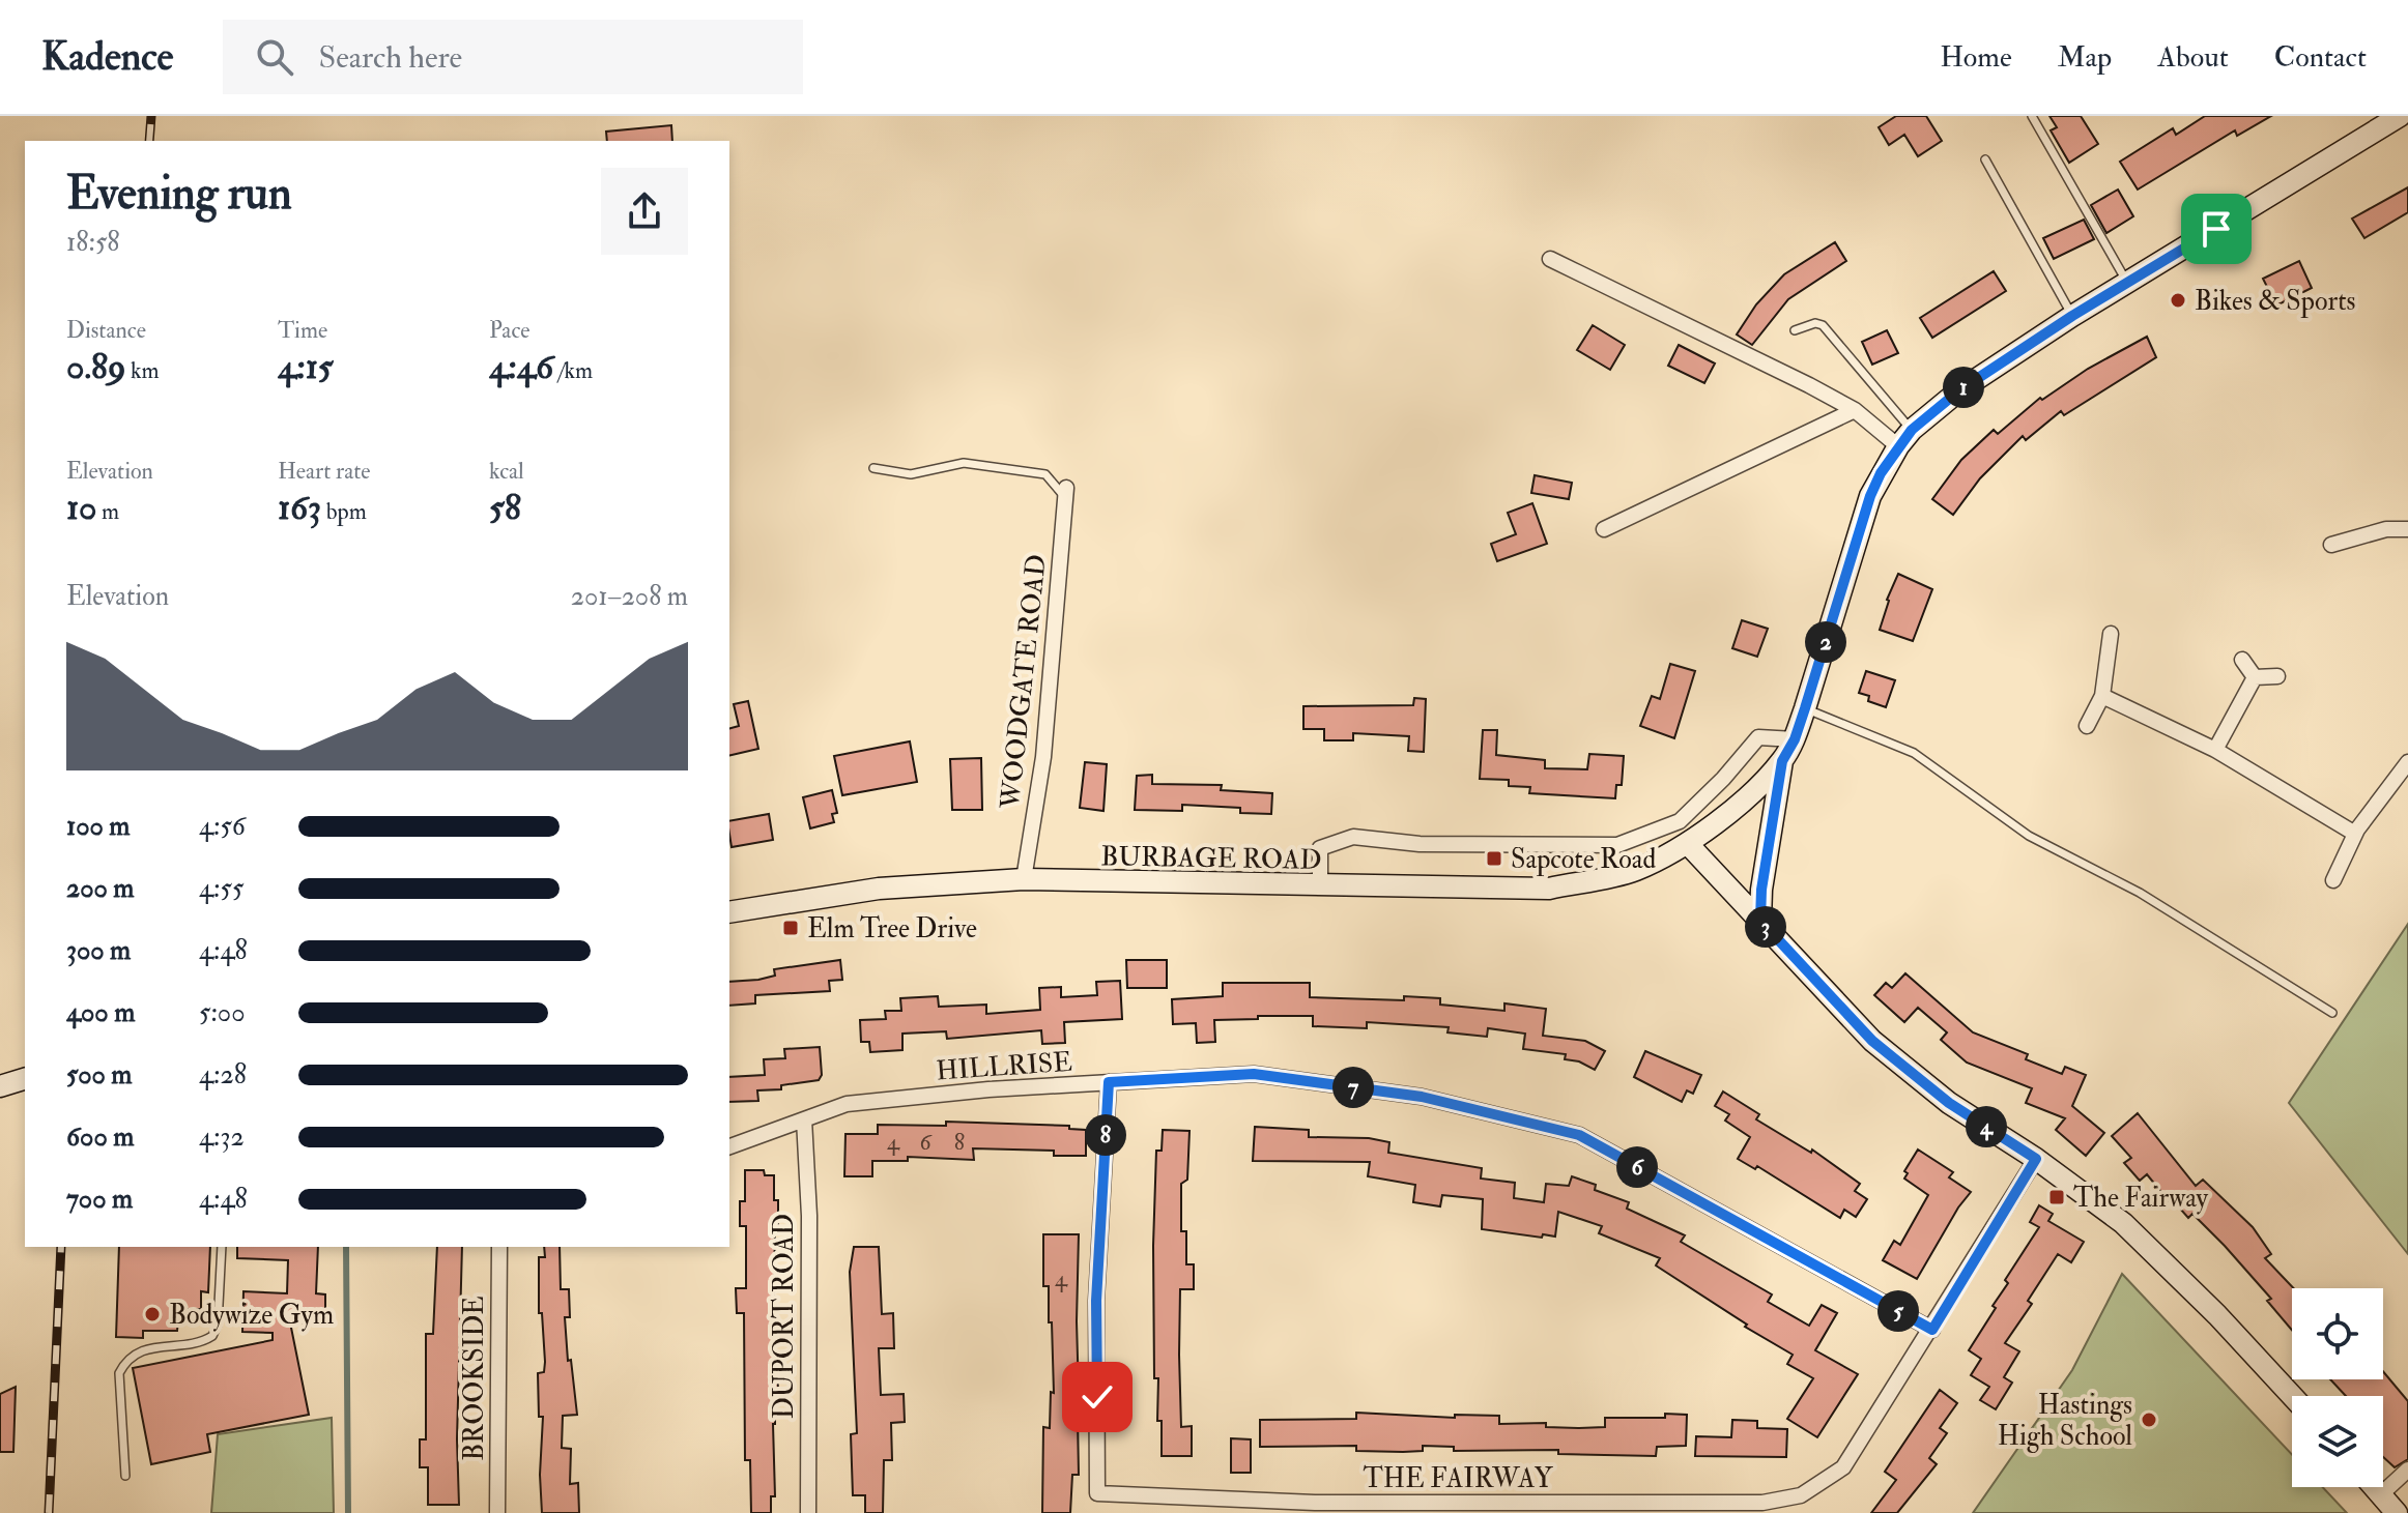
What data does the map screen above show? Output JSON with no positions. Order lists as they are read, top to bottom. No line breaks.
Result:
{"streets":{"main road":["BURBAGE ROAD"],"street":["WOODGATE ROAD","HILLRISE","DUPORT ROAD","BROOKSIDE","THE FAIRWAY"]},"crossings":[["WOODGATE ROAD","BURBAGE ROAD"],["HILLRISE","DUPORT ROAD"],["HILLRISE","THE FAIRWAY"]],"places":{"other":["Bikes & Sports","Bodywize Gym","Hastings High School"],"transit":["Sapcote Road","Elm Tree Drive","The Fairway"]},"house_numbers":["4","6","8","4"],"page":{"header":"Kadence","search":"Search here","nav":["Home","Map","About","Contact"],"heading":["Evening run","18:58"],"stats":[["Distance","0.89 km"],["Time","4:15"],["Pace","4:46 /km"],["Elevation","10 m"],["Heart rate","163 bpm"],["kcal","58"]],"pins":["1","2","3","7","4","8","6","5"],"chart":["Elevation","201–208 m"],"list":[{"name":"100 m","note":"4:56"},{"name":"200 m","note":"4:55"},{"name":"300 m","note":"4:48"},{"name":"400 m","note":"5:00"},{"name":"500 m","note":"4:28"},{"name":"600 m","note":"4:32"},{"name":"700 m","note":"4:48"}]}}
